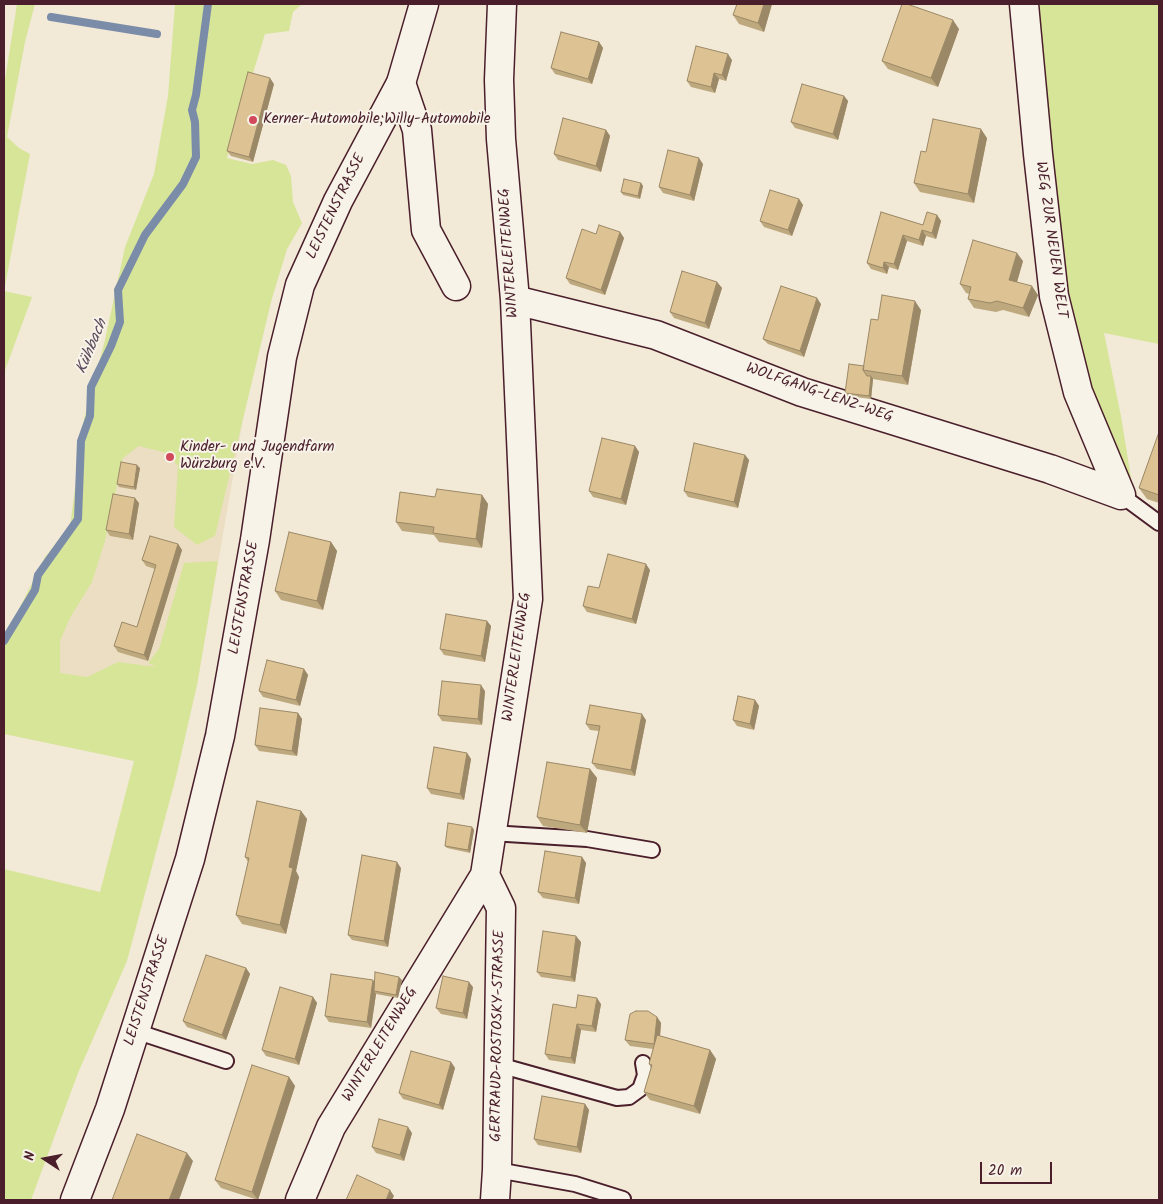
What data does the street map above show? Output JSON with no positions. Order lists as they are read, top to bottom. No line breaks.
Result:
{"streets":{"street":["LEISTENSTRASSE","WEG ZUR NEUEN WELT","WINTERLEITENWEG","WOLFGANG-LENZ-WEG","GERTRAUD-ROSTOSKY-STRASSE"]},"crossings":[["WEG ZUR NEUEN WELT","WOLFGANG-LENZ-WEG"],["WINTERLEITENWEG","WOLFGANG-LENZ-WEG"],["WINTERLEITENWEG","GERTRAUD-ROSTOSKY-STRASSE"]],"water":["Kühbach"],"places":["Kerner-Automobile;Willy-Automobile","Kinder- und Jugendfarm Würzburg e.V."],"scale_bar":"20 m","north":"left"}
